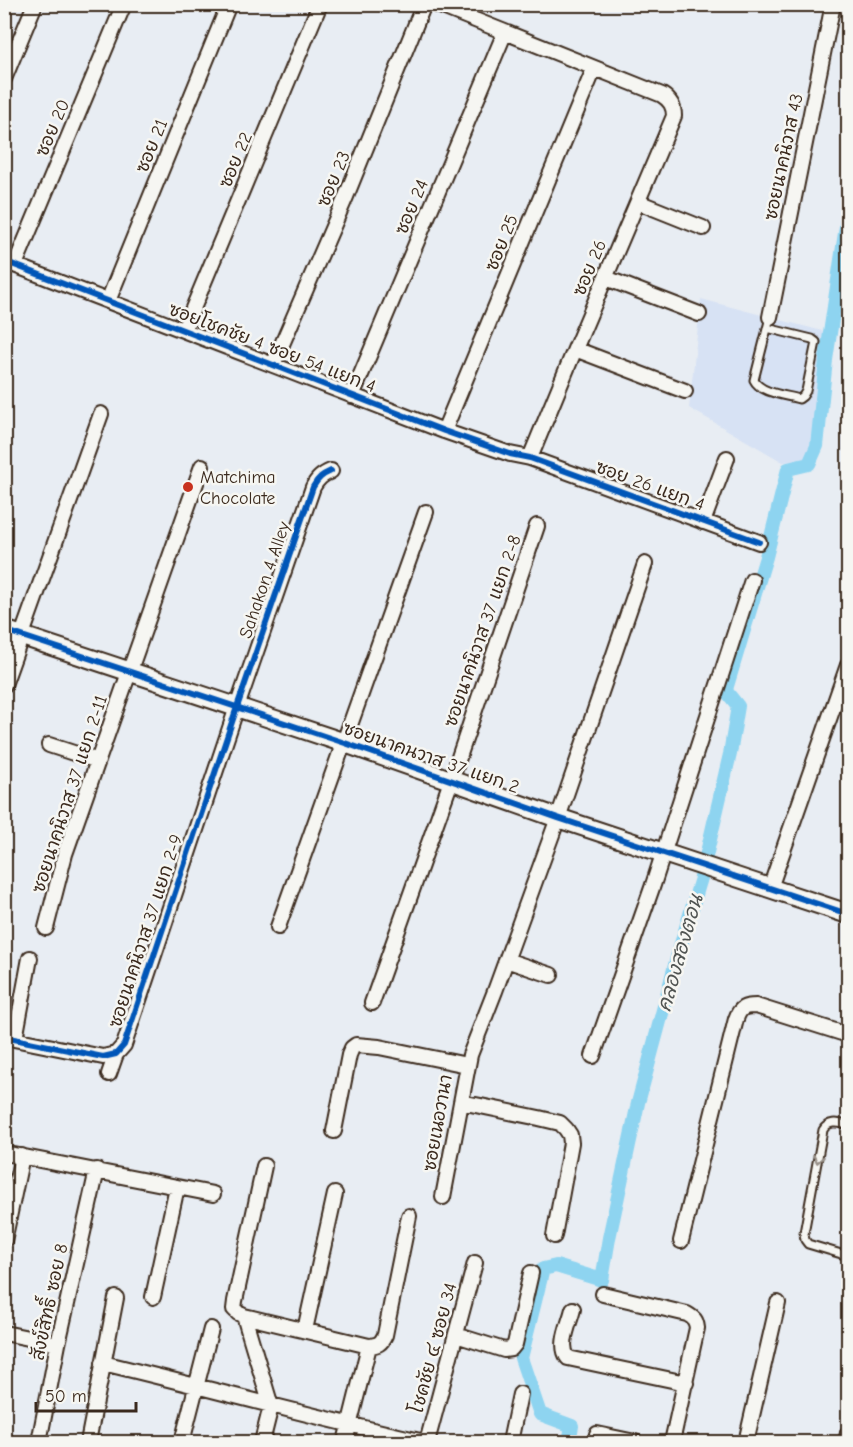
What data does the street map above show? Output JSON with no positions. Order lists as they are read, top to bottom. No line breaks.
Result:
{"streets":{"street":["ซอย 20","ซอย 21","ซอยนาคนิวาส 43","ซอย 22","ซอย 23","ซอย 24","ซอย 25","ซอย 26","ซอยโชคชัย 4 ซอย 54 แยก 4","ซอย 26 แยก 4","Sahakon 4 Alley","ซอยนาคนิวาส 37 แยก 2-8","ซอยนาคนวาส 37 แยก 2","ซอยนาคนิวาส 37 แยก 2-11","ซอยนาคนิวาส 37 แยก 2-9","ซอยเนอวานา","สังข์สิทธิ์ ซอย 8","โชคชัย ๔ ซอย 34"]},"crossings":[["ซอย 20","ซอยโชคชัย 4 ซอย 54 แยก 4"],["ซอย 21","ซอยโชคชัย 4 ซอย 54 แยก 4"],["ซอย 22","ซอยโชคชัย 4 ซอย 54 แยก 4"],["ซอย 23","ซอยโชคชัย 4 ซอย 54 แยก 4"],["ซอย 24","ซอยโชคชัย 4 ซอย 54 แยก 4"],["ซอย 25","ซอย 26"],["ซอย 25","ซอยโชคชัย 4 ซอย 54 แยก 4"],["ซอย 26","ซอยโชคชัย 4 ซอย 54 แยก 4"],["ซอย 26","ซอย 26 แยก 4"],["ซอยโชคชัย 4 ซอย 54 แยก 4","ซอย 26 แยก 4"],["Sahakon 4 Alley","ซอยนาคนวาส 37 แยก 2"],["Sahakon 4 Alley","ซอยนาคนิวาส 37 แยก 2-9"],["ซอยนาคนิวาส 37 แยก 2-8","ซอยนาคนวาส 37 แยก 2"],["ซอยนาคนวาส 37 แยก 2","ซอยนาคนิวาส 37 แยก 2-11"],["ซอยนาคนวาส 37 แยก 2","ซอยนาคนิวาส 37 แยก 2-9"],["ซอยนาคนวาส 37 แยก 2","ซอยเนอวานา"]],"water":["คลองสองตอน"],"places":["Matchima Chocolate"],"scale_bar":"50 m"}
